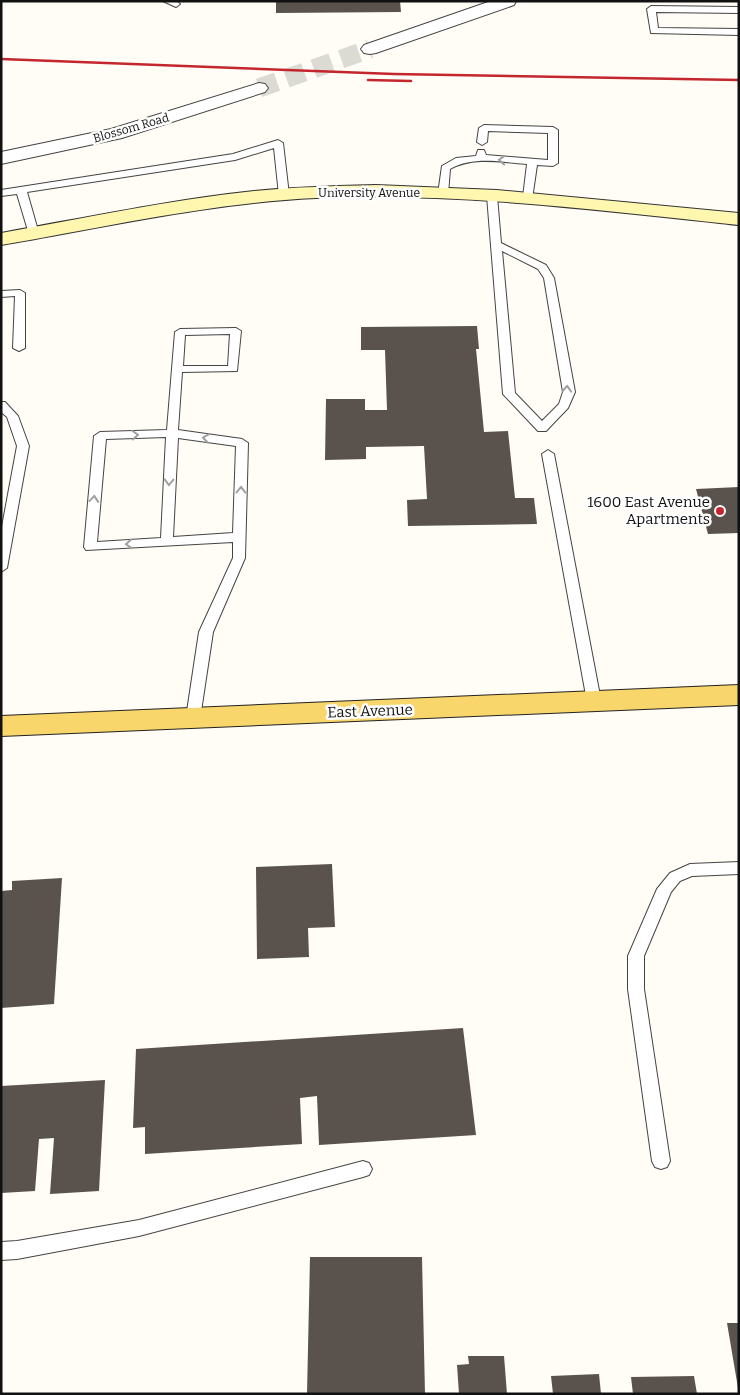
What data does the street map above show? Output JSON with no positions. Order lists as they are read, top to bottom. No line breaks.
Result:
{"streets":{"main road":["University Avenue","East Avenue"],"street":["Blossom Road"]},"places":["1600 East Avenue Apartments"]}
